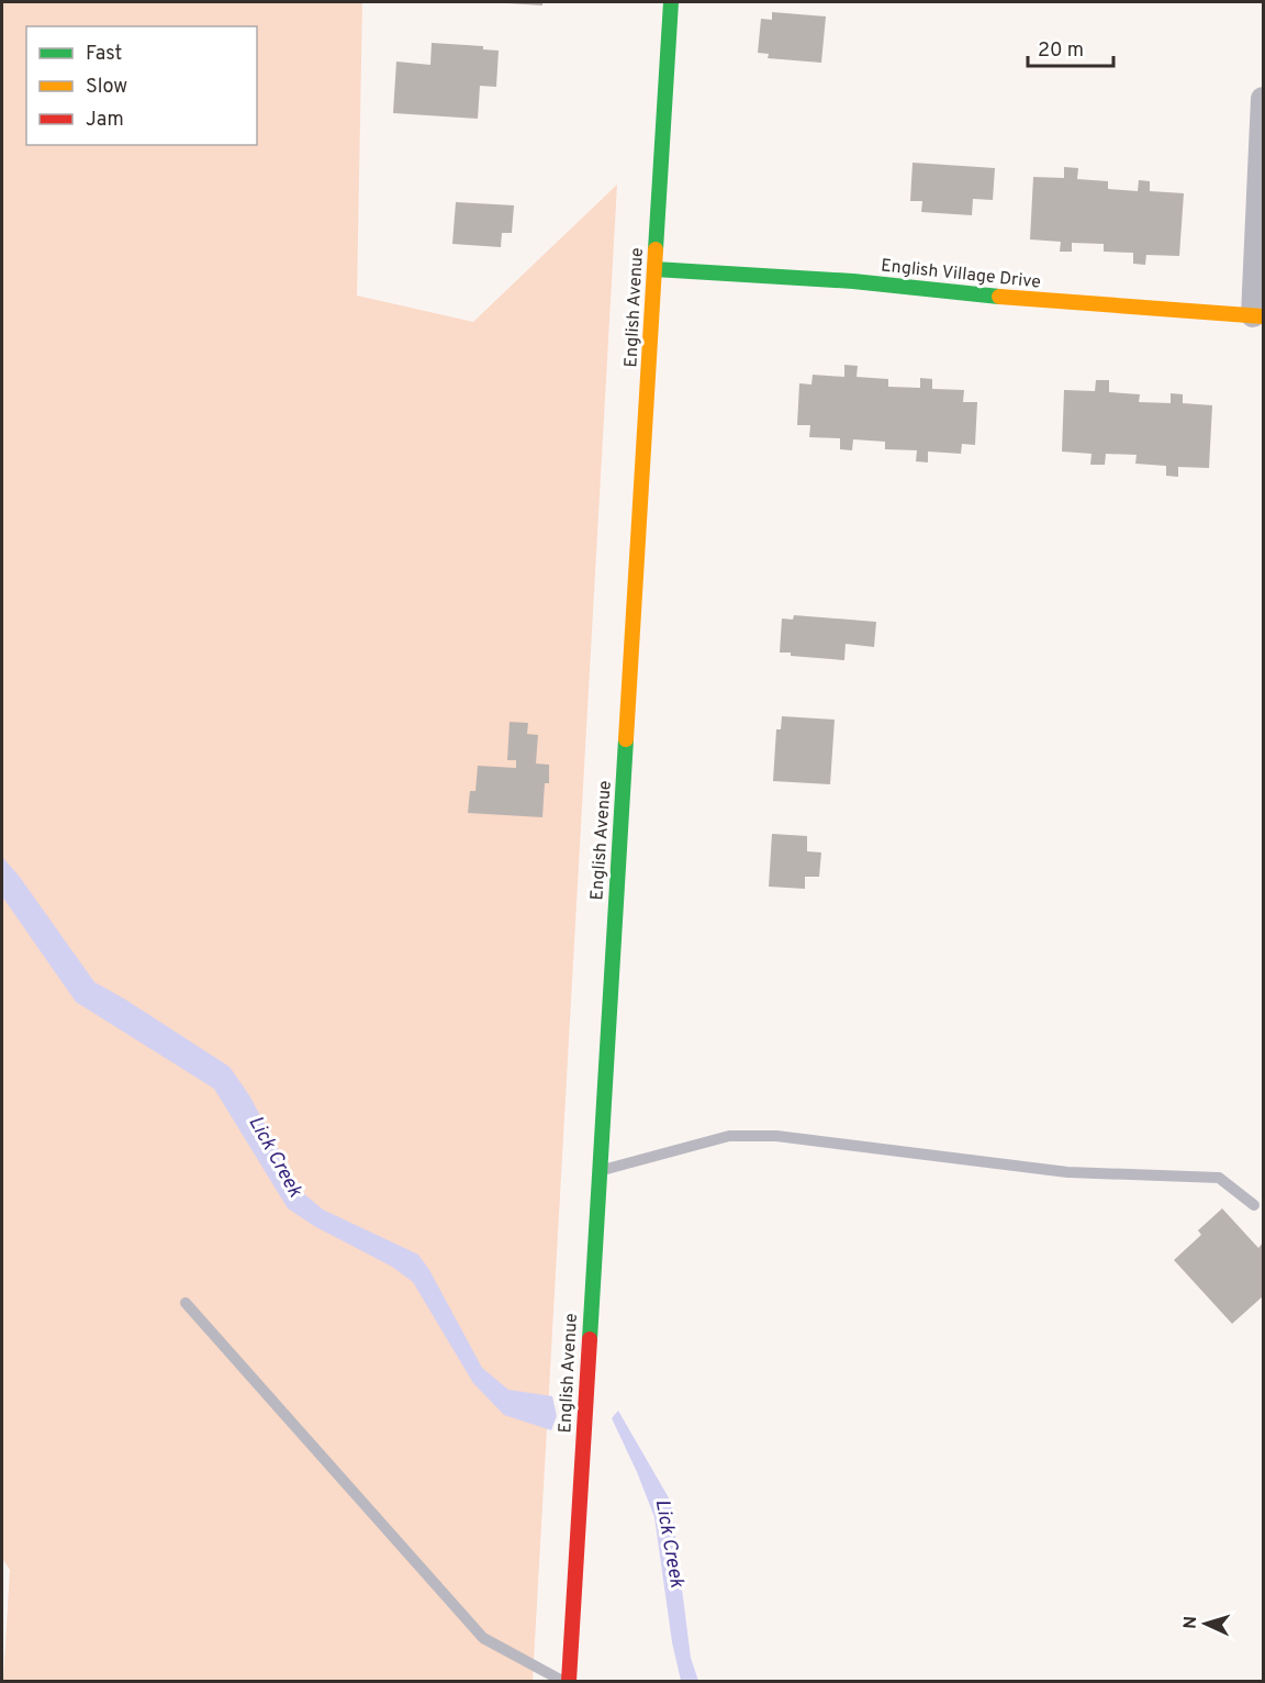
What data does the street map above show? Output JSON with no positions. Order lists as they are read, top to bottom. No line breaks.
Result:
{"streets":{"street":["English Village Drive","English Avenue"]},"crossings":[["English Village Drive","English Avenue"]],"water":["Lick Creek"],"legend":["Fast","Slow","Jam"],"scale_bar":"20 m","north":"left"}
